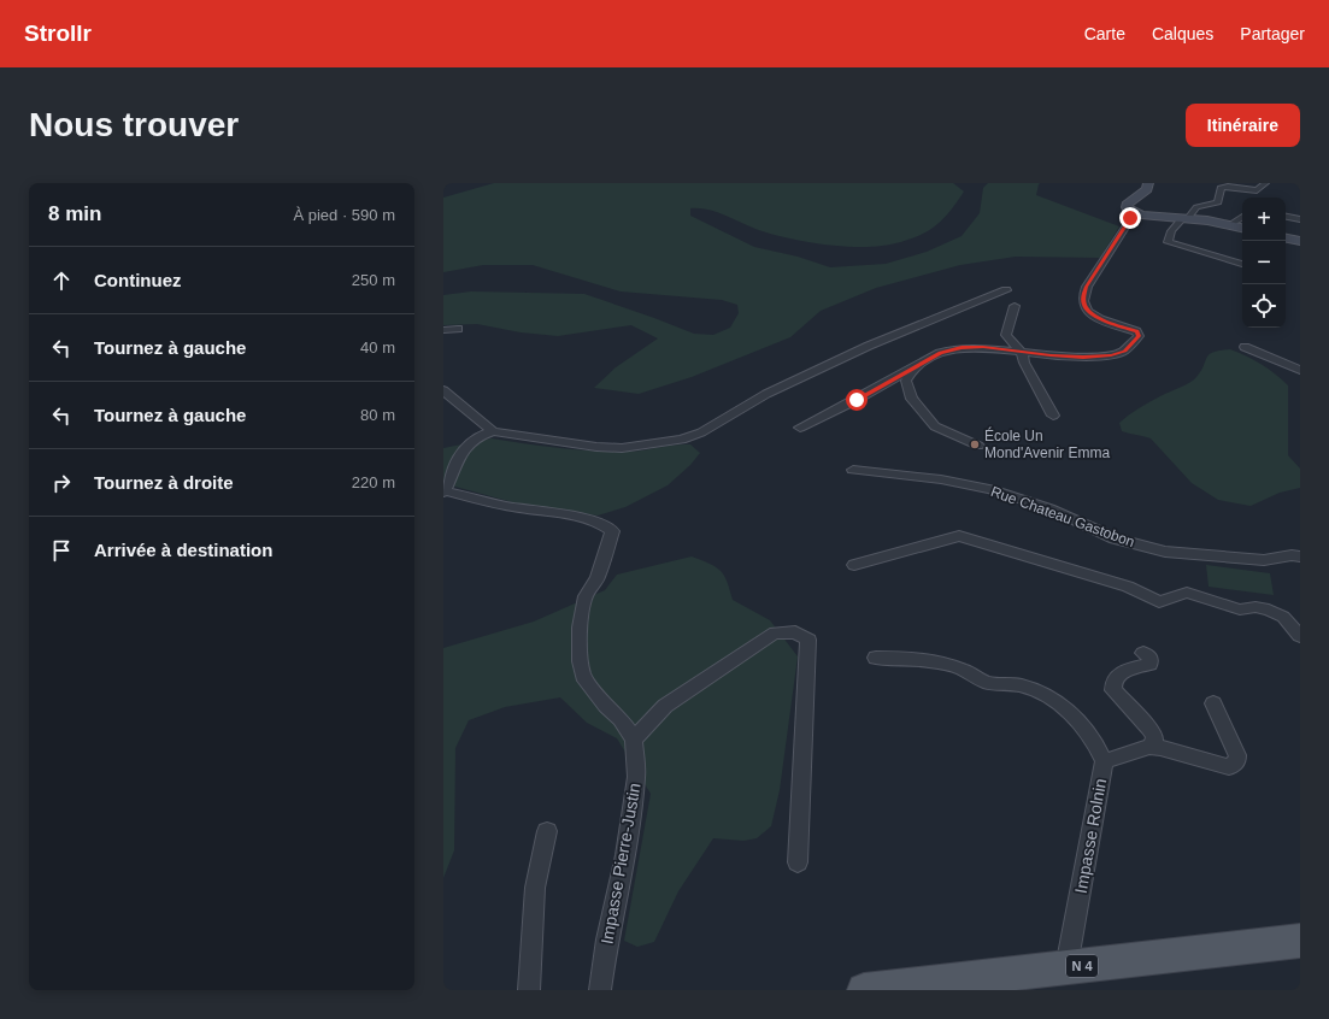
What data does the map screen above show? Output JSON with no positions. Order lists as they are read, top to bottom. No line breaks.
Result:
{"streets":{"main road":["N 4"],"street":["Rue Chateau Gastobon","Impasse Rolnin","Impasse Pierre-Justin"]},"crossings":[["Impasse Rolnin","N 4"]],"places":["École Un Mond'Avenir Emma"],"page":{"header":"Strollr","nav":["Carte","Calques","Partager"],"buttons":"Itinéraire","title":"Nous trouver","heading":["8 min","À pied · 590 m"],"map_buttons":["+","−"],"list":[["Continuez","250 m"],["Tournez à gauche","40 m"],["Tournez à gauche","80 m"],["Tournez à droite","220 m"],"Arrivée à destination"]}}
